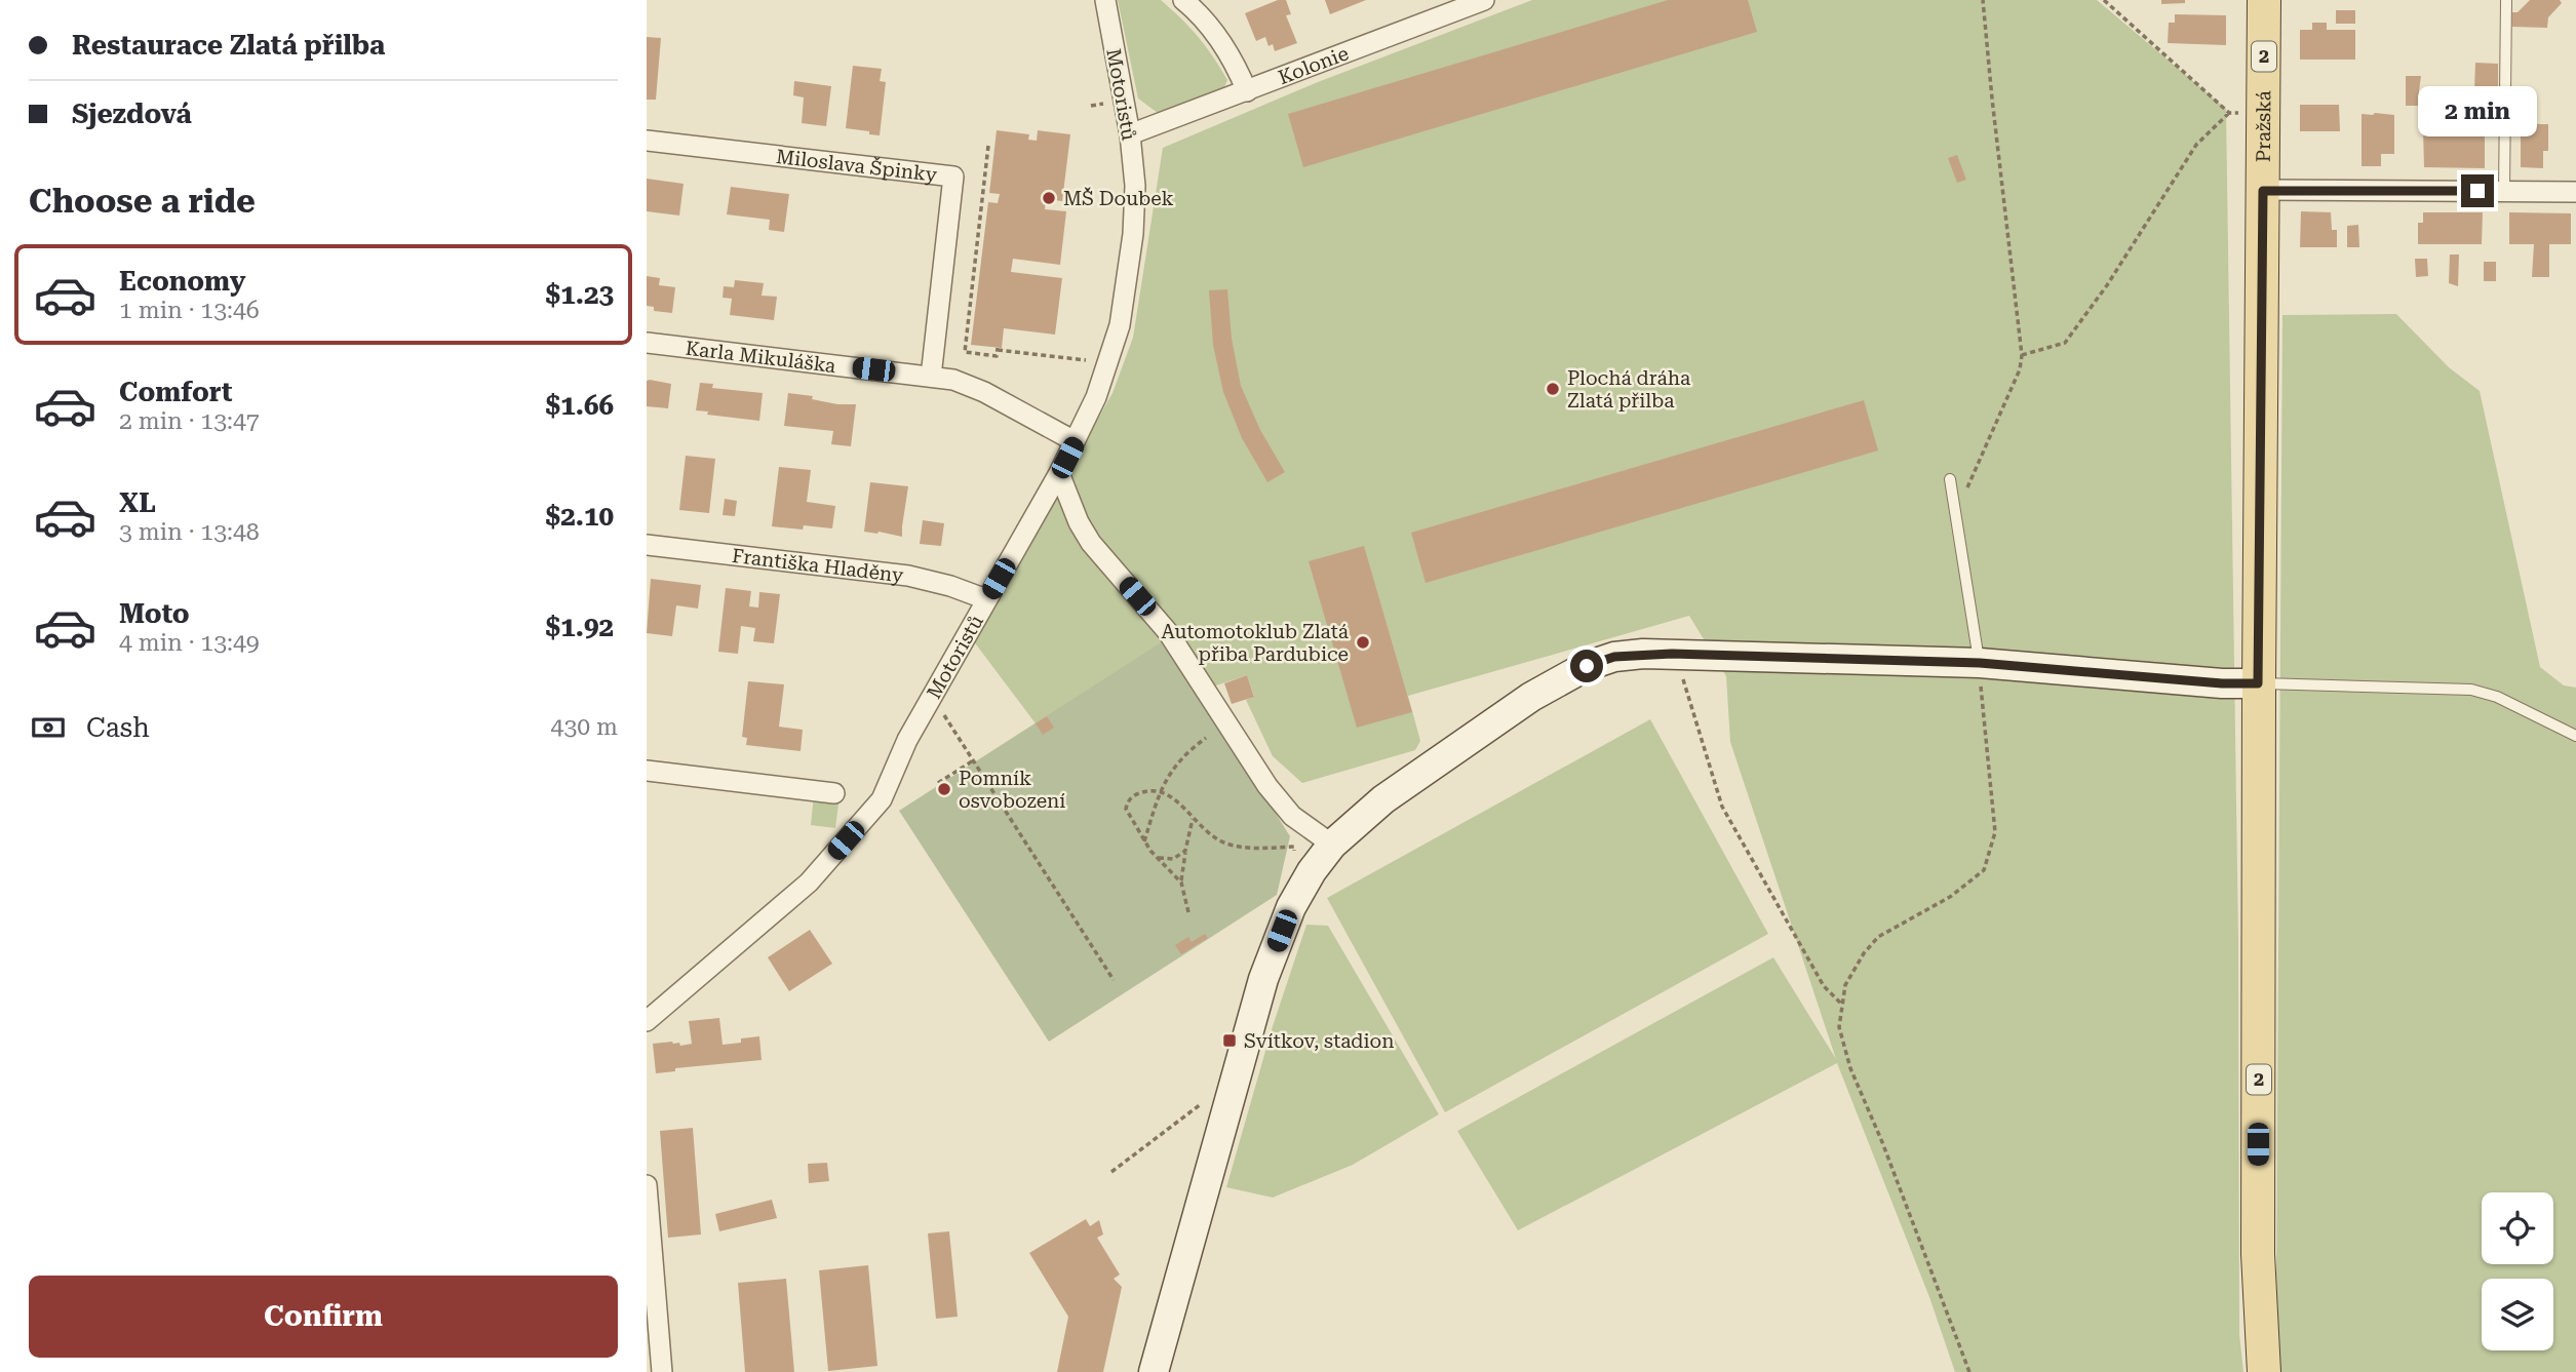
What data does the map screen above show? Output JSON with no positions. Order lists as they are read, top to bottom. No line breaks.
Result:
{"streets":{"main road":["2","Pražská"],"street":["Kolonie","Motoristů","Miloslava Špinky","Karla Mikuláška","Františka Hladěny"]},"crossings":[["2","Pražská"],["Kolonie","Motoristů"],["Motoristů","Karla Mikuláška"],["Motoristů","Františka Hladěny"],["Miloslava Špinky","Karla Mikuláška"]],"places":{"other":["MŠ Doubek","Plochá dráha Zlatá přilba","Automotoklub Zlatá přiba Pardubice","Pomník osvobození"],"transit":["Svítkov, stadion"]},"page":{"banner":["Restaurace Zlatá přilba","Sjezdová"],"bubble":"2 min","heading":"Choose a ride","list":[{"name":"Economy","note":"1 min · 13:46","value":"$1.23"},{"name":"Comfort","note":"2 min · 13:47","value":"$1.66"},{"name":"XL","note":"3 min · 13:48","value":"$2.10"},{"name":"Moto","note":"4 min · 13:49","value":"$1.92"}],"pay":["Cash","430 m"],"buttons":"Confirm"}}
